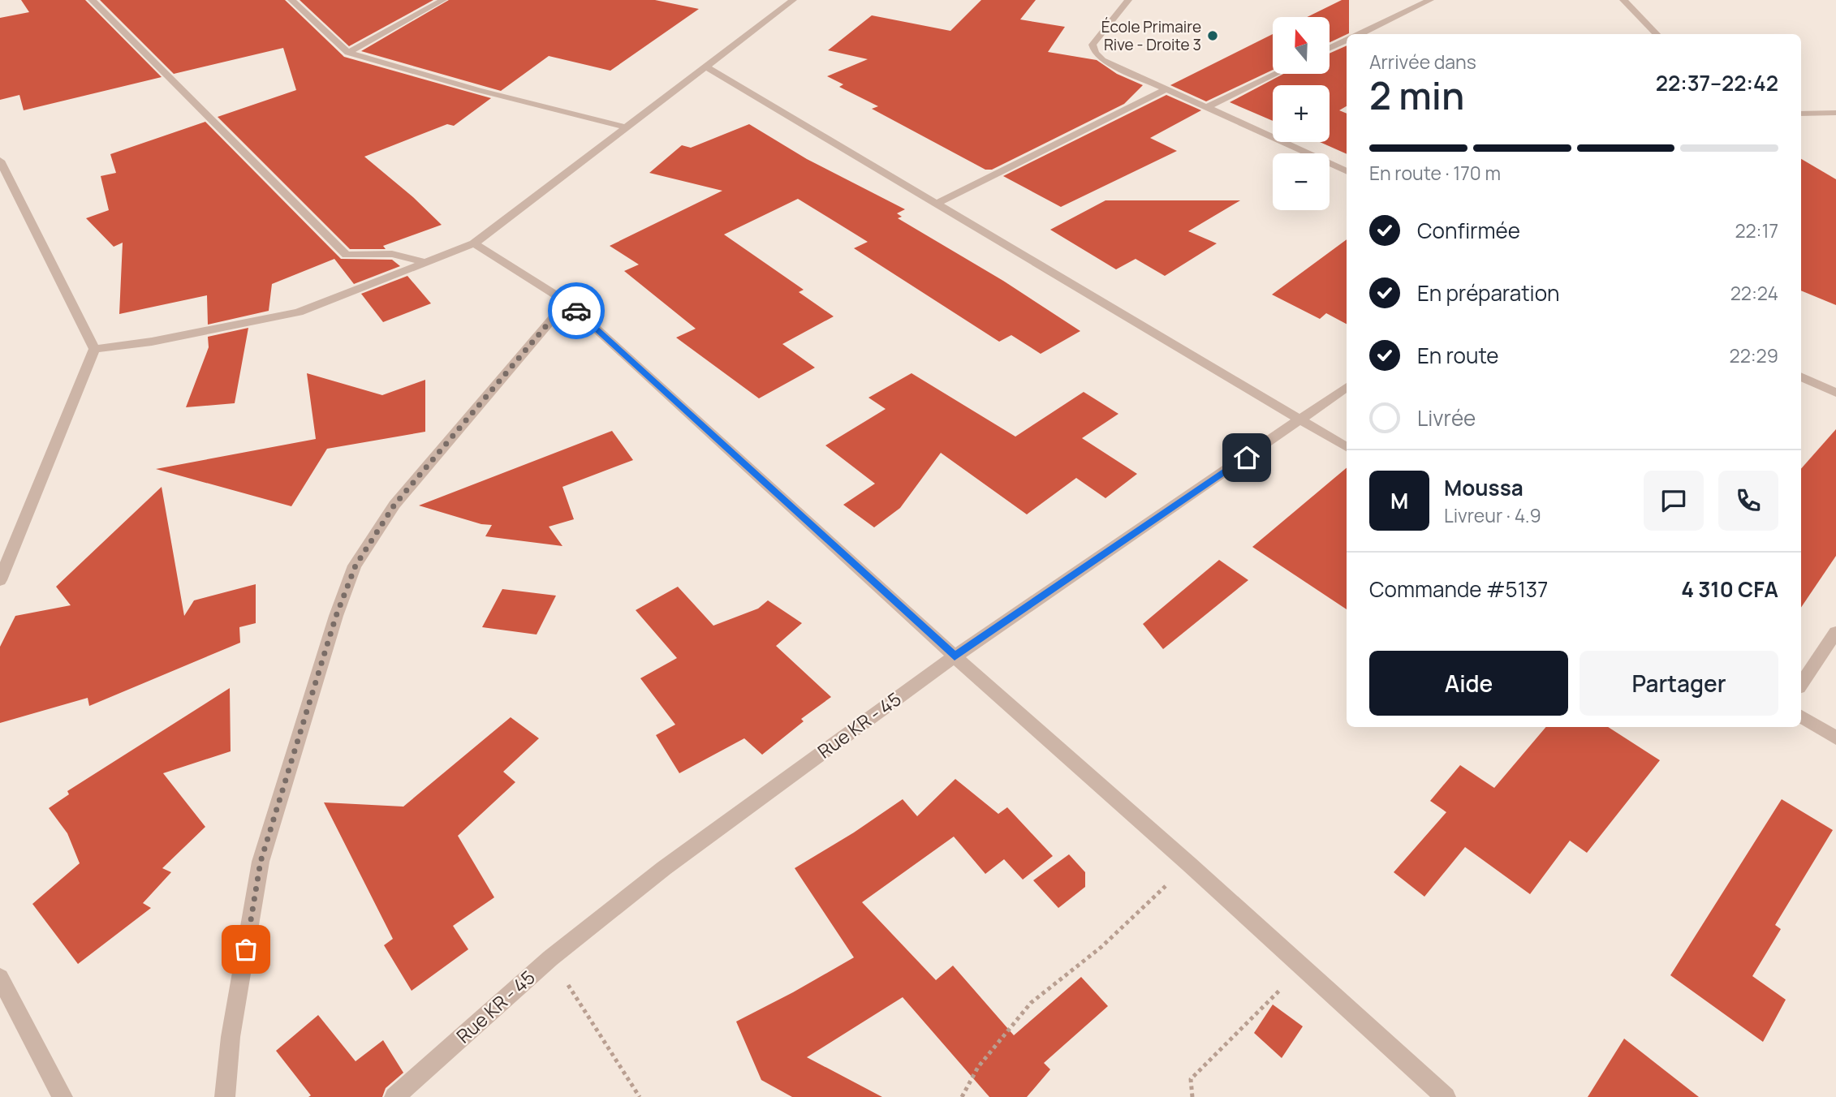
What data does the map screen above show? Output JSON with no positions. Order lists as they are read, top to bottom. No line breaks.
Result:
{"streets":{"street":["Rue KR - 45"]},"places":["École Primaire Rive - Droite 3"],"north":"top","page":{"map_buttons":["+","−"],"heading":["2 min","Arrivée dans","22:37–22:42"],"panel":["Moussa","Livreur · 4.9","Commande #5137","4 310 CFA"],"bar":"En route · 170 m","list":[["Confirmée","22:17"],["En préparation","22:24"],["En route","22:29"],"Livrée"],"round":"M","buttons":["Aide","Partager"]}}
